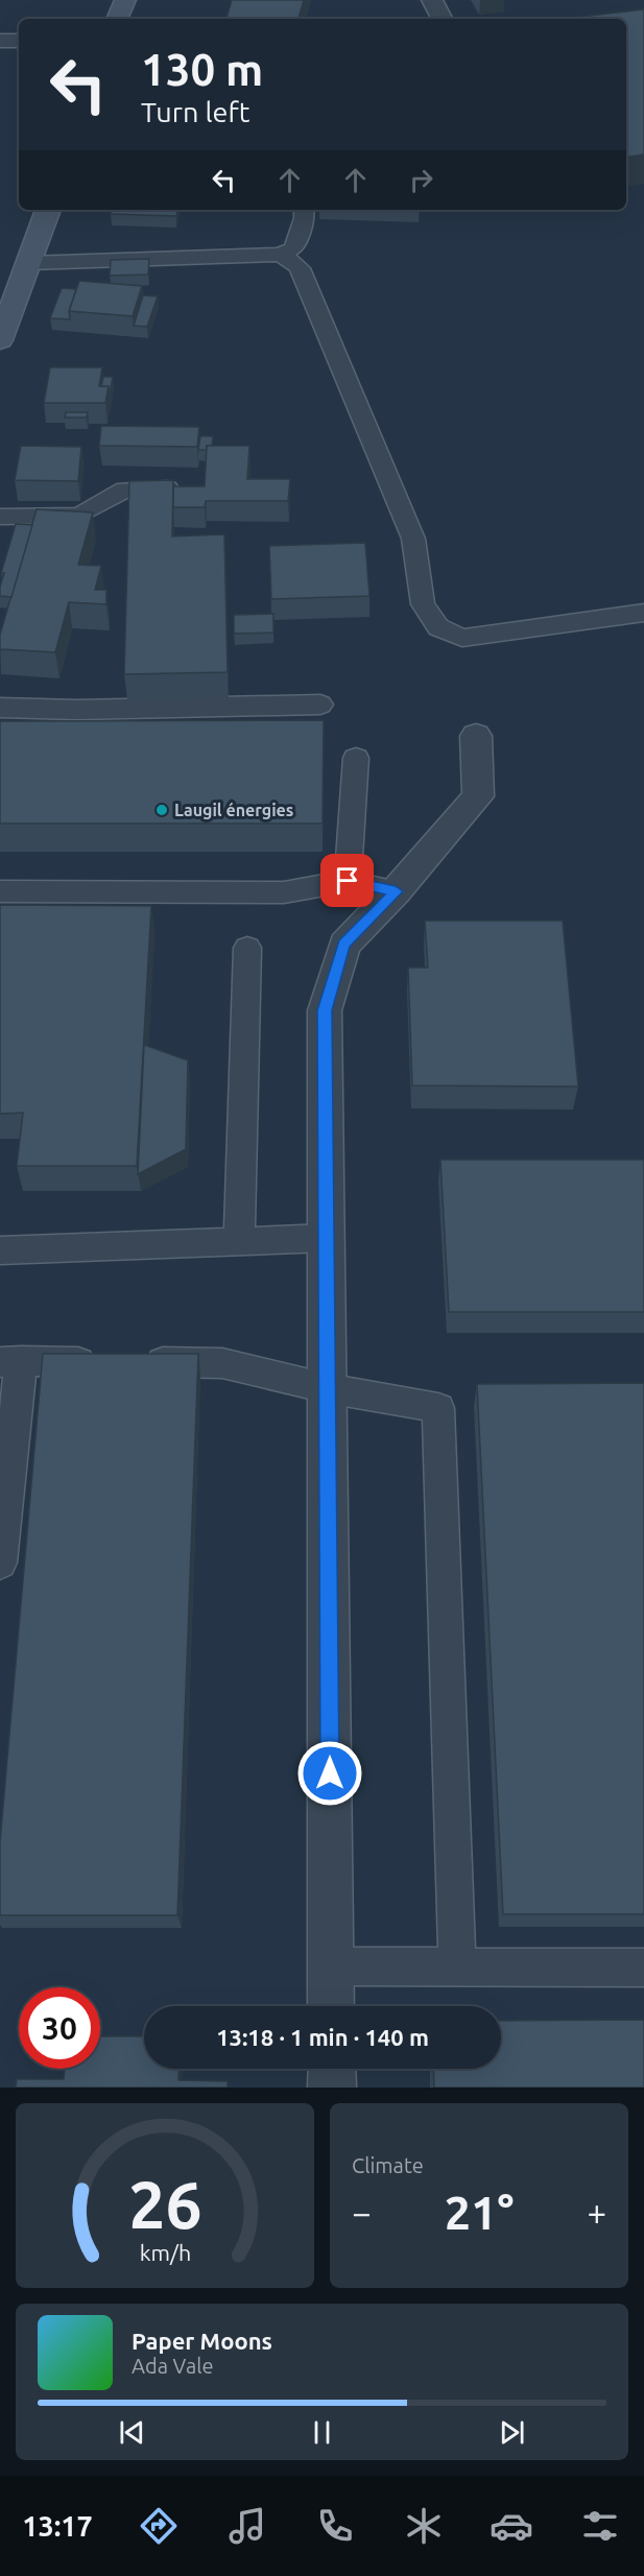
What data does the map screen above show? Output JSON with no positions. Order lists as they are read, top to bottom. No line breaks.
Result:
{"places":["Laugil énergies"],"page":{"turn":["130 m","Turn left"],"limit":"30","trip":"13:18 · 1 min · 140 m","tile":"Climate","heat":["−","21°","+"],"song":["Paper Moons","Ada Vale"],"tabs":"13:17","gauge":["26","km/h"]}}
